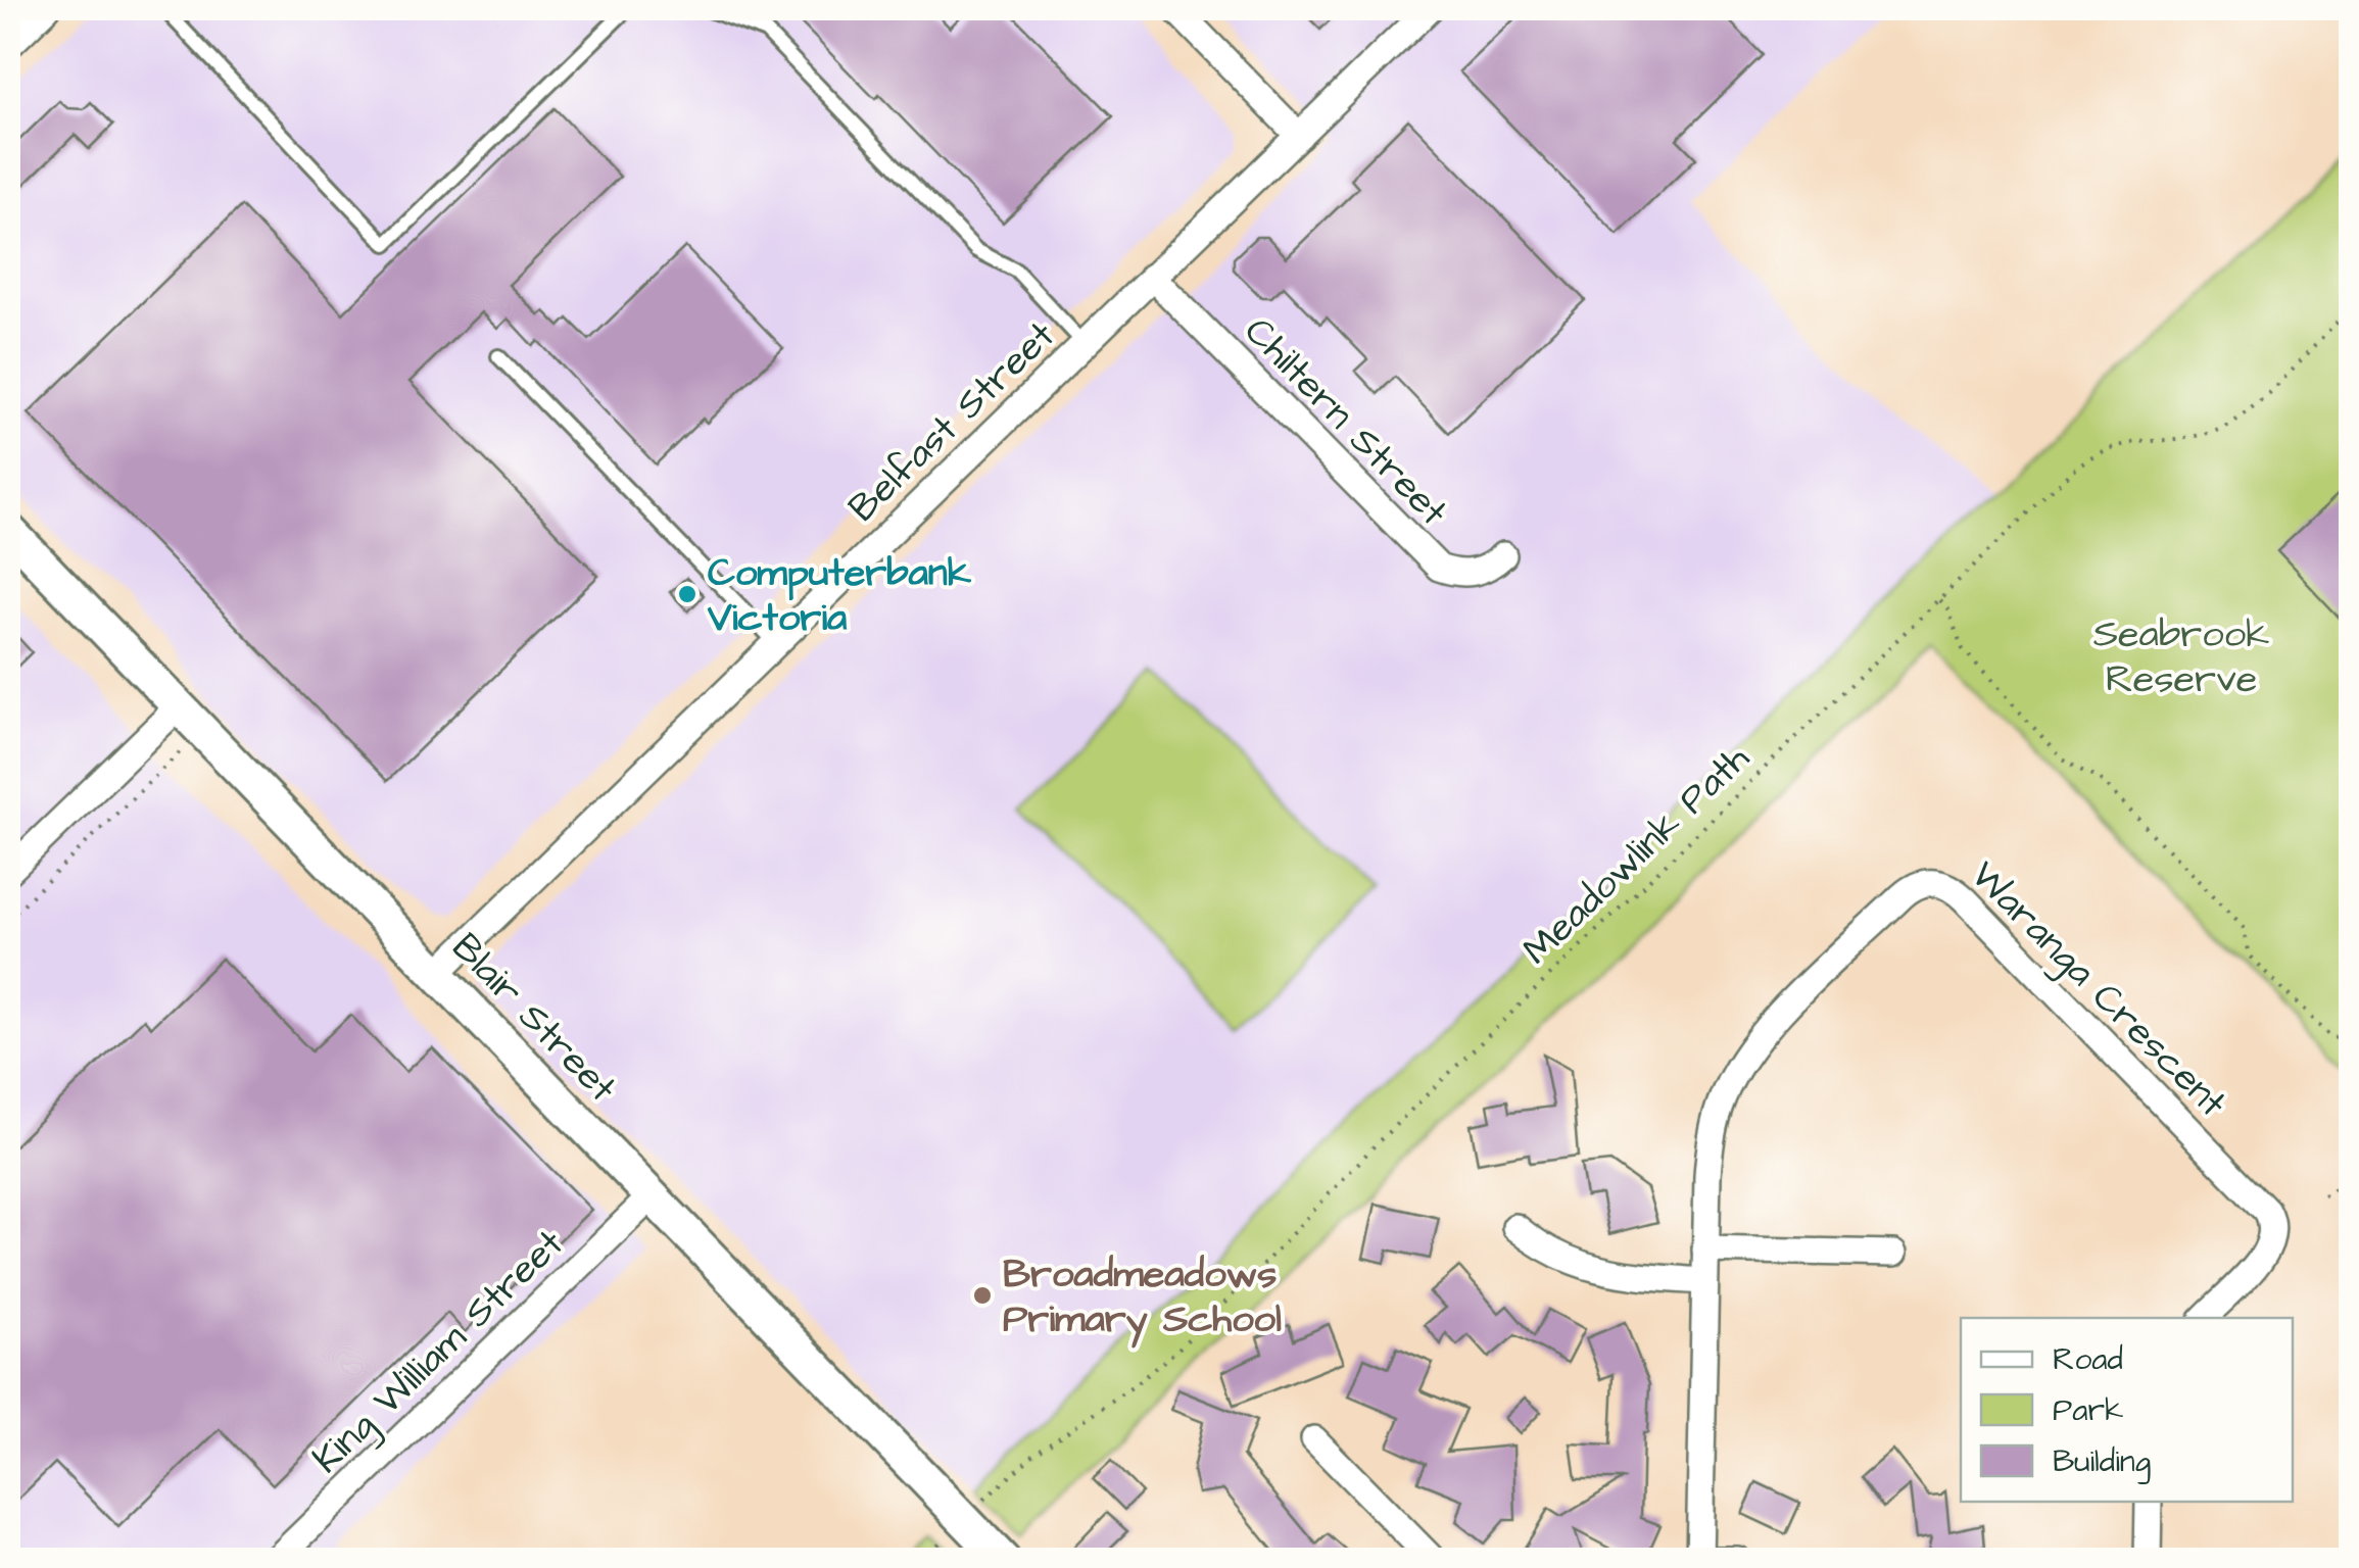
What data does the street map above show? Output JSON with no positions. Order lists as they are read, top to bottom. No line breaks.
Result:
{"streets":{"street":["Belfast Street","Chiltern Street","Waranga Crescent","Blair Street","King William Street"],"path":["Meadowlink Path"]},"crossings":[["Belfast Street","Chiltern Street"],["Belfast Street","Blair Street"],["Blair Street","King William Street"]],"parks":["Seabrook Reserve"],"places":["Computerbank Victoria","Broadmeadows Primary School"],"legend":["Road","Park","Building"]}
